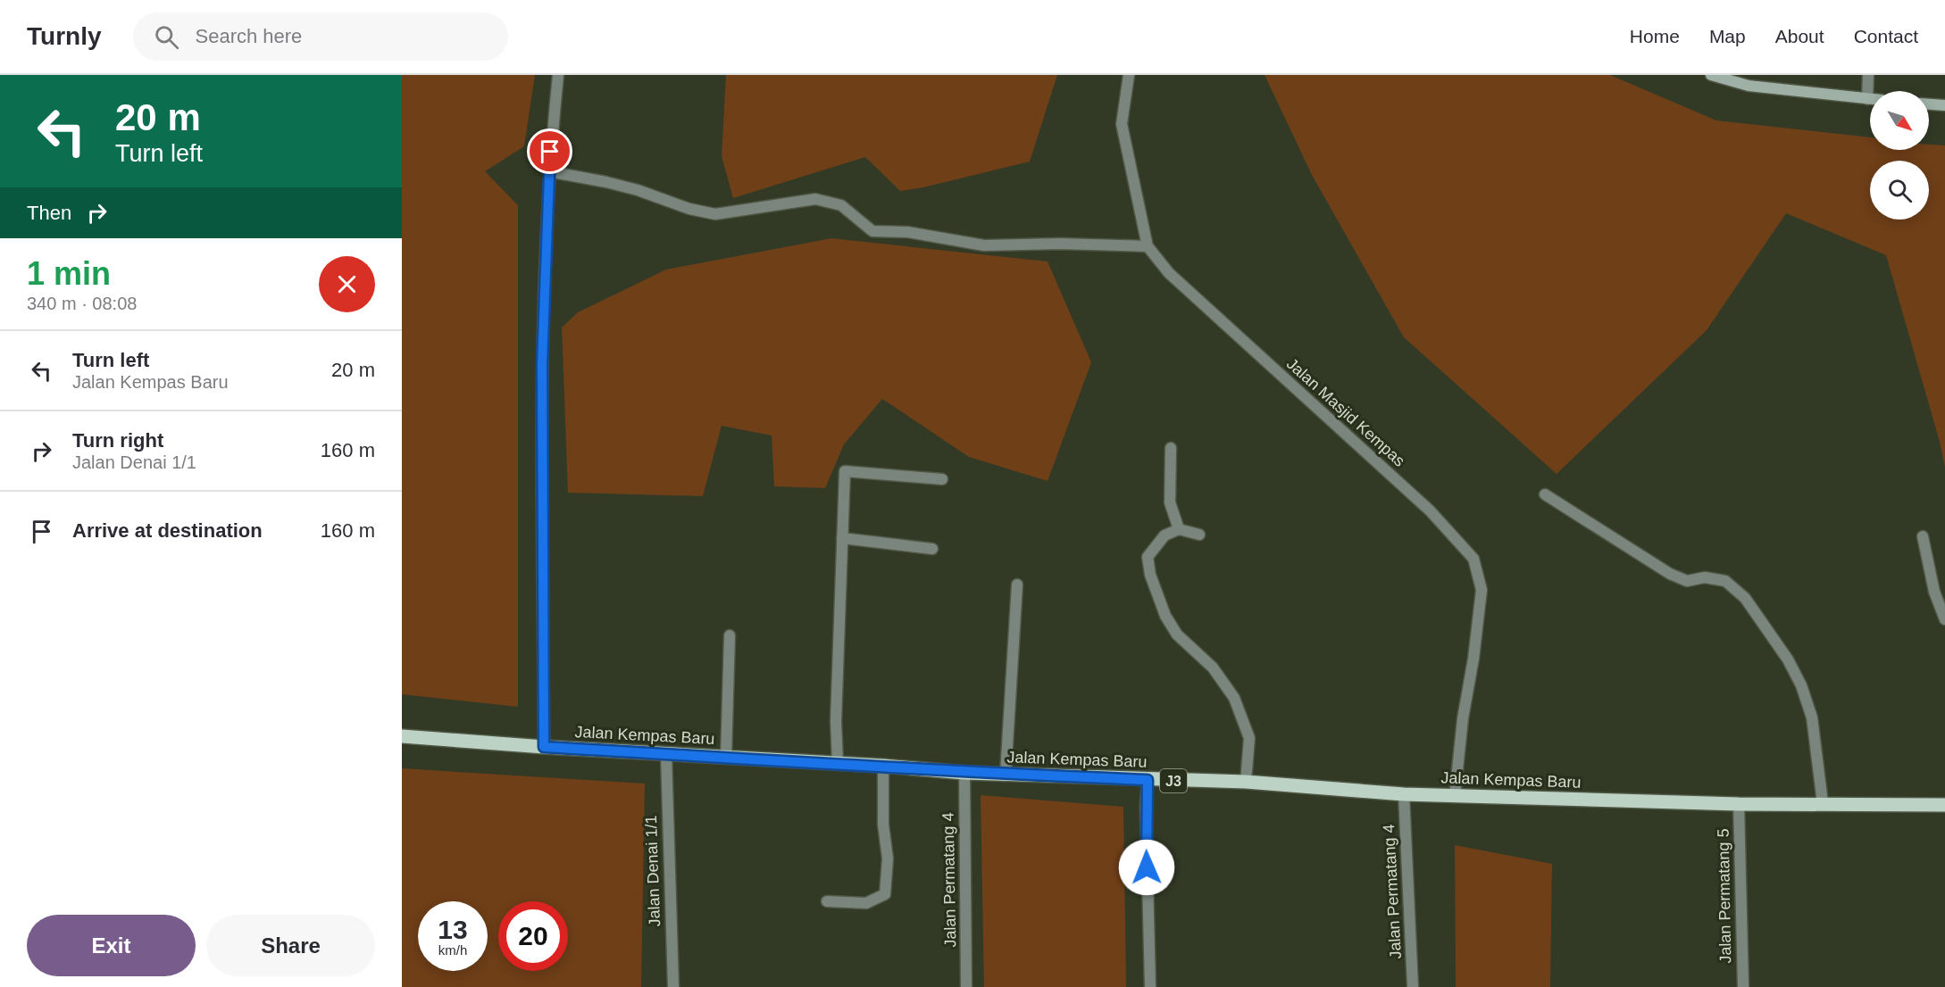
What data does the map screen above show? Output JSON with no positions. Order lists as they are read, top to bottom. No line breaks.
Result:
{"streets":{"main road":["Jalan Kempas Baru","J3"],"street":["Jalan Masjid Kempas","Jalan Denai 1/1","Jalan Permatang 4","Jalan Permatang 5"]},"crossings":[["Jalan Masjid Kempas","Jalan Kempas Baru"],["Jalan Kempas Baru","Jalan Denai 1/1"],["Jalan Kempas Baru","Jalan Permatang 4"],["Jalan Kempas Baru","Jalan Permatang 5"]],"north":"bottom right","page":{"header":"Turnly","search":"Search here","nav":["Home","Map","About","Contact"],"turn":["20 m","Turn left"],"then":"Then","heading":["1 min","340 m · 08:08"],"list":[{"name":"Turn left","note":"Jalan Kempas Baru","value":"20 m"},{"name":"Turn right","note":"Jalan Denai 1/1","value":"160 m"},{"name":"Arrive at destination","value":"160 m"}],"speed":"13 km/h","limit":"20","buttons":["Exit","Share"]}}
